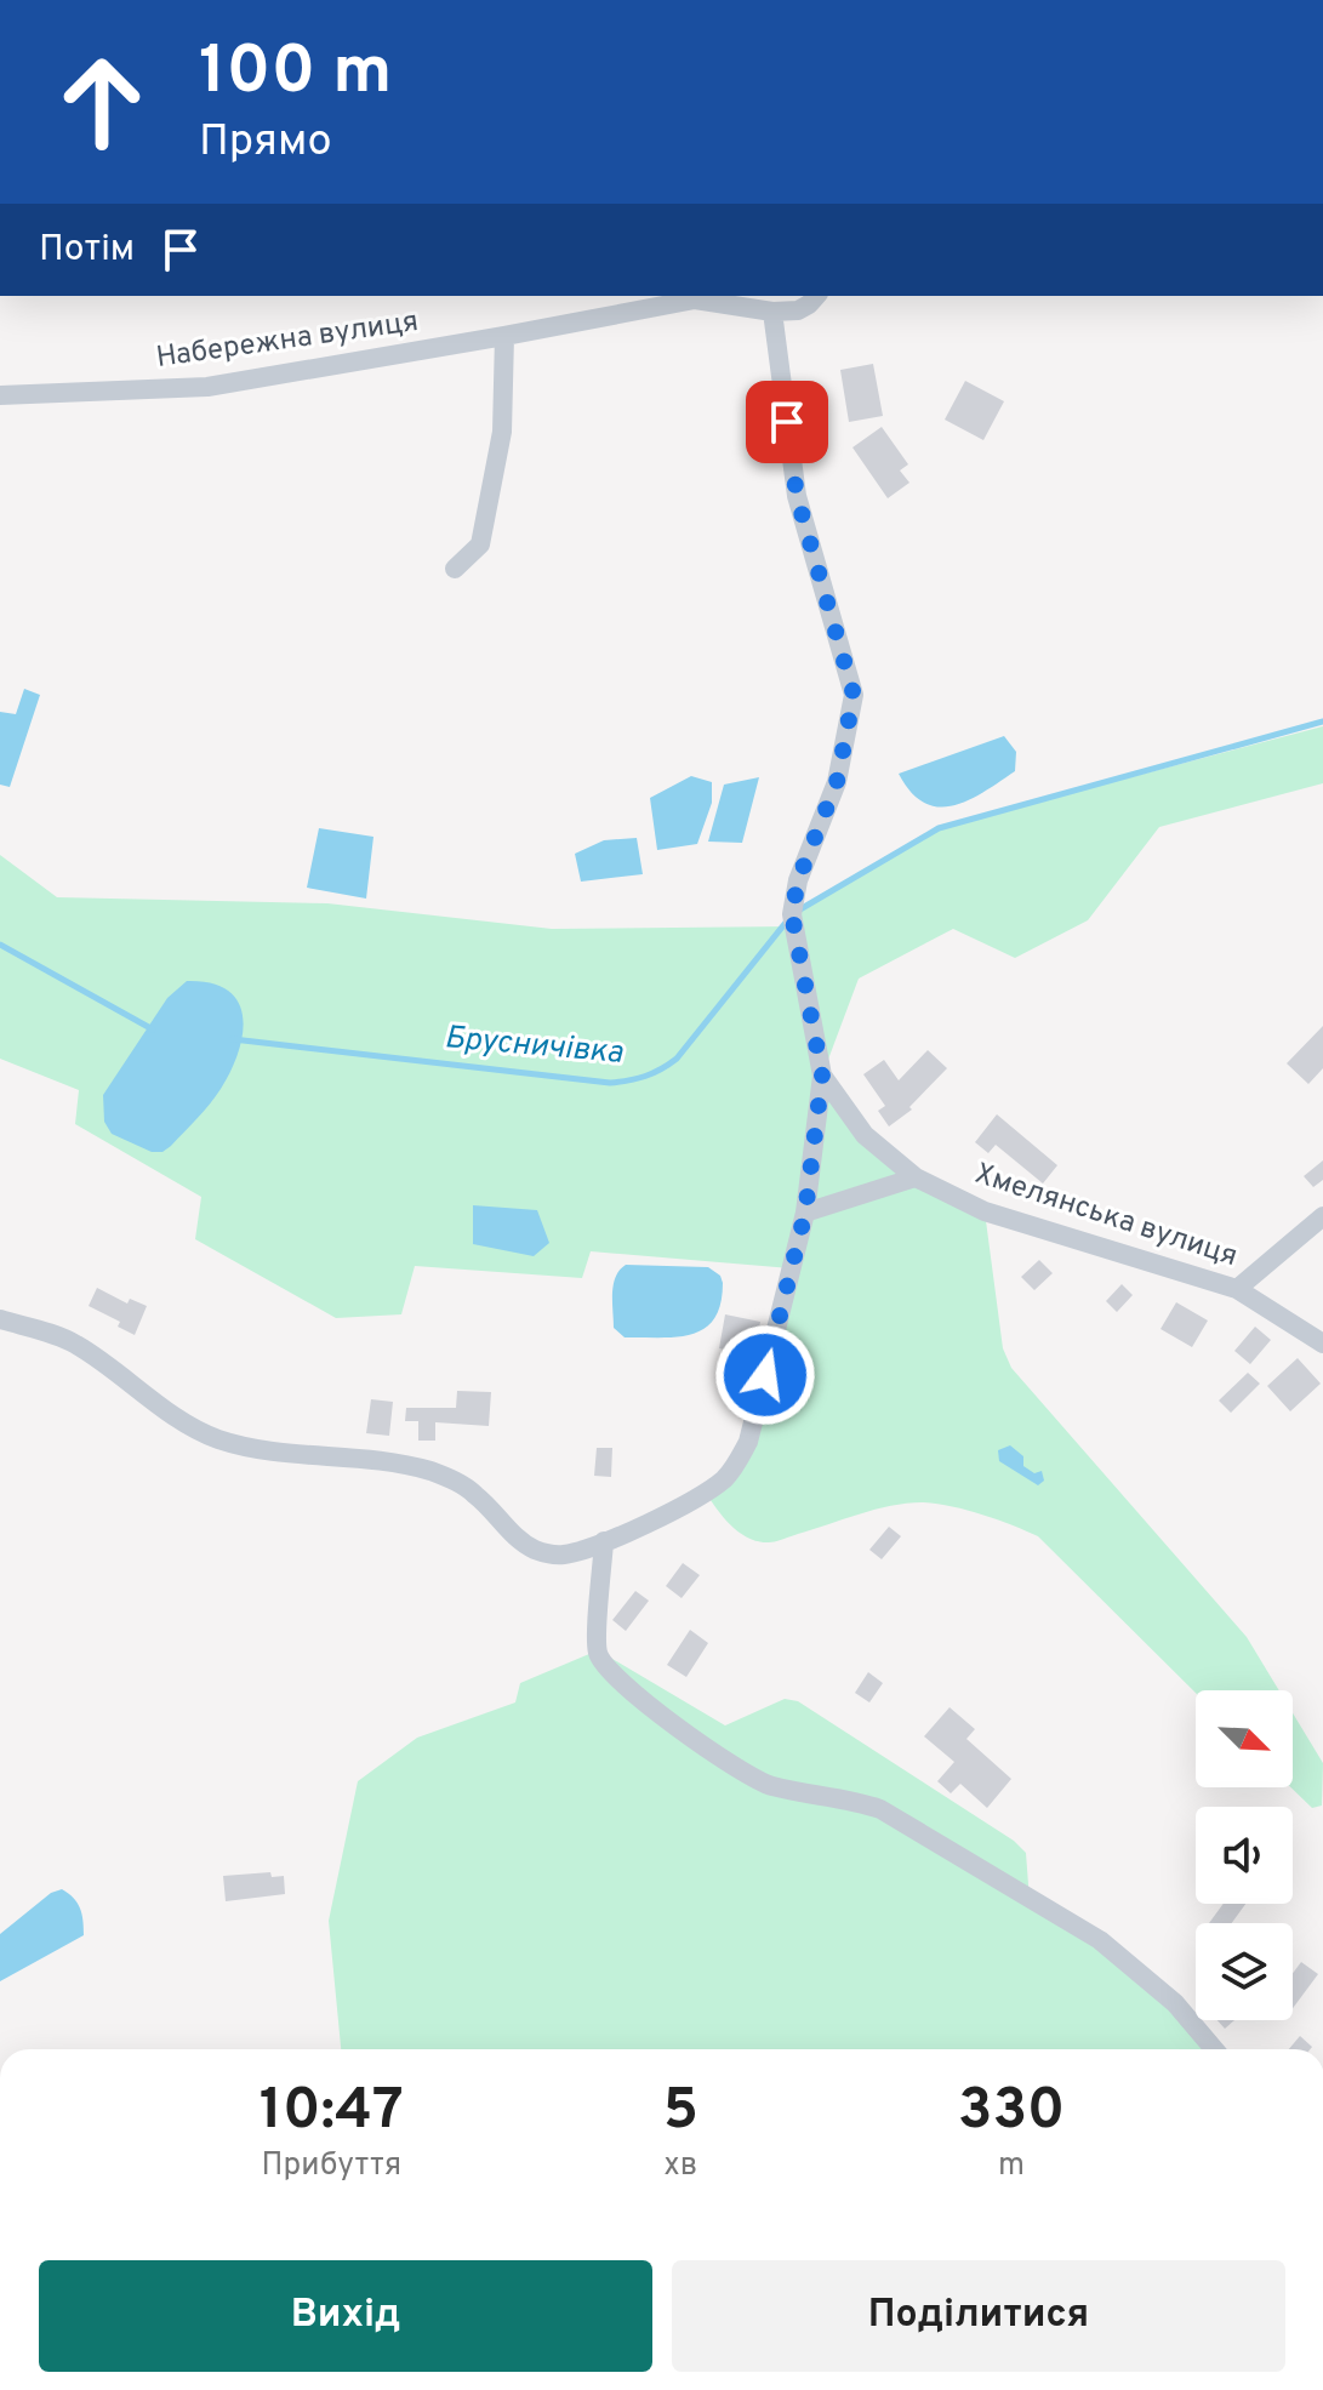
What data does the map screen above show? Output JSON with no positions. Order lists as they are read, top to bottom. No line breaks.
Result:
{"streets":{"street":["Набережна вулиця","Хмелянська вулиця"]},"water":["Брусничівка"],"north":"bottom right","page":{"turn":["100 m","Прямо"],"then":"Потім","eta":["10:47","Прибуття","5","хв","330","m"],"buttons":["Вихід","Поділитися"]}}
